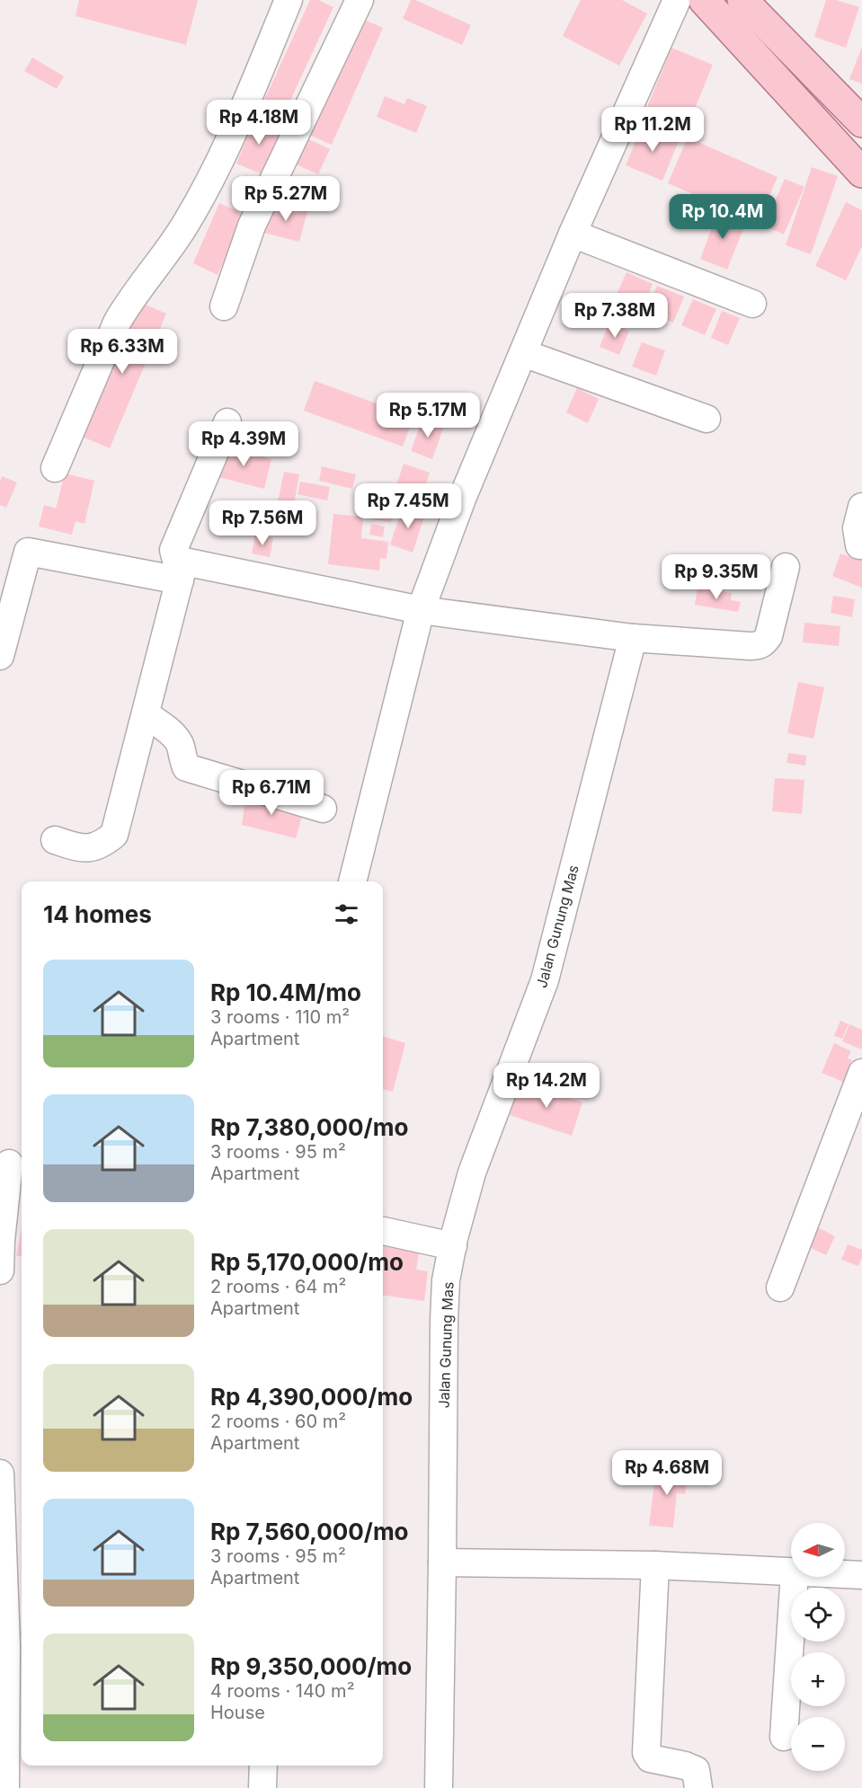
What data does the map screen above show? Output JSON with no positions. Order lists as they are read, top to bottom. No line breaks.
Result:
{"streets":{"street":["Jalan Gunung Mas"]},"north":"left","page":{"price":["Rp 4.18M","Rp 11.2M","Rp 5.27M","Rp 10.4M","Rp 7.38M","Rp 6.33M","Rp 5.17M","Rp 4.39M","Rp 7.45M","Rp 7.56M","Rp 9.35M","Rp 6.71M","Rp 14.2M","Rp 4.68M"],"heading":"14 homes","list":[{"name":"Rp 10.4M/mo","note":"3 rooms · 110 m² · Apartment"},{"name":"Rp 7,380,000/mo","note":"3 rooms · 95 m² · Apartment"},{"name":"Rp 5,170,000/mo","note":"2 rooms · 64 m² · Apartment"},{"name":"Rp 4,390,000/mo","note":"2 rooms · 60 m² · Apartment"},{"name":"Rp 7,560,000/mo","note":"3 rooms · 95 m² · Apartment"},{"name":"Rp 9,350,000/mo","note":"4 rooms · 140 m² · House"}],"map_buttons":["+","−"]}}
